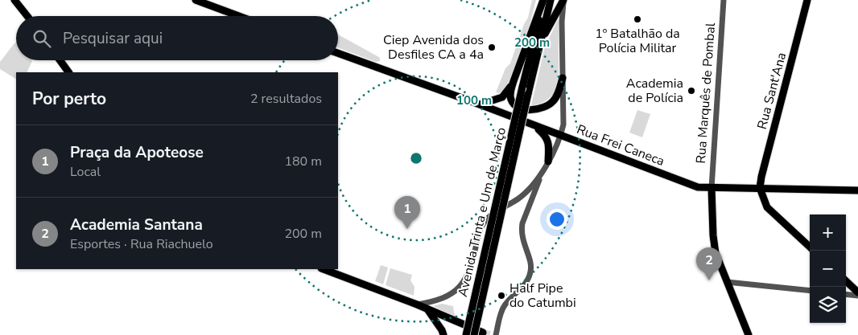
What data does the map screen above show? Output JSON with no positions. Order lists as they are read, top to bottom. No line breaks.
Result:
{"streets":{"main road":["Rua Sant'Ana","Rua Frei Caneca","Avenida Trinta e Um de Março"],"street":["Rua Marquês de Pombal"]},"crossings":[["Rua Sant'Ana","Rua Frei Caneca"],["Rua Marquês de Pombal","Rua Frei Caneca"]],"places":["1º Batalhão da Polícia Militar","Ciep Avenida dos Desfiles CA a 4a","Academia de Polícia","Half Pipe do Catumbi"],"page":{"search":"Pesquisar aqui","heading":["Por perto","2 resultados"],"list":[{"mark":"1","name":"Praça da Apoteose","note":"Local","value":"180 m"},{"mark":"2","name":"Academia Santana","note":"Esportes · Rua Riachuelo","value":"200 m"}],"pins":["1","2"],"map_buttons":["+","−"]},"rings":["200 m","100 m"]}
